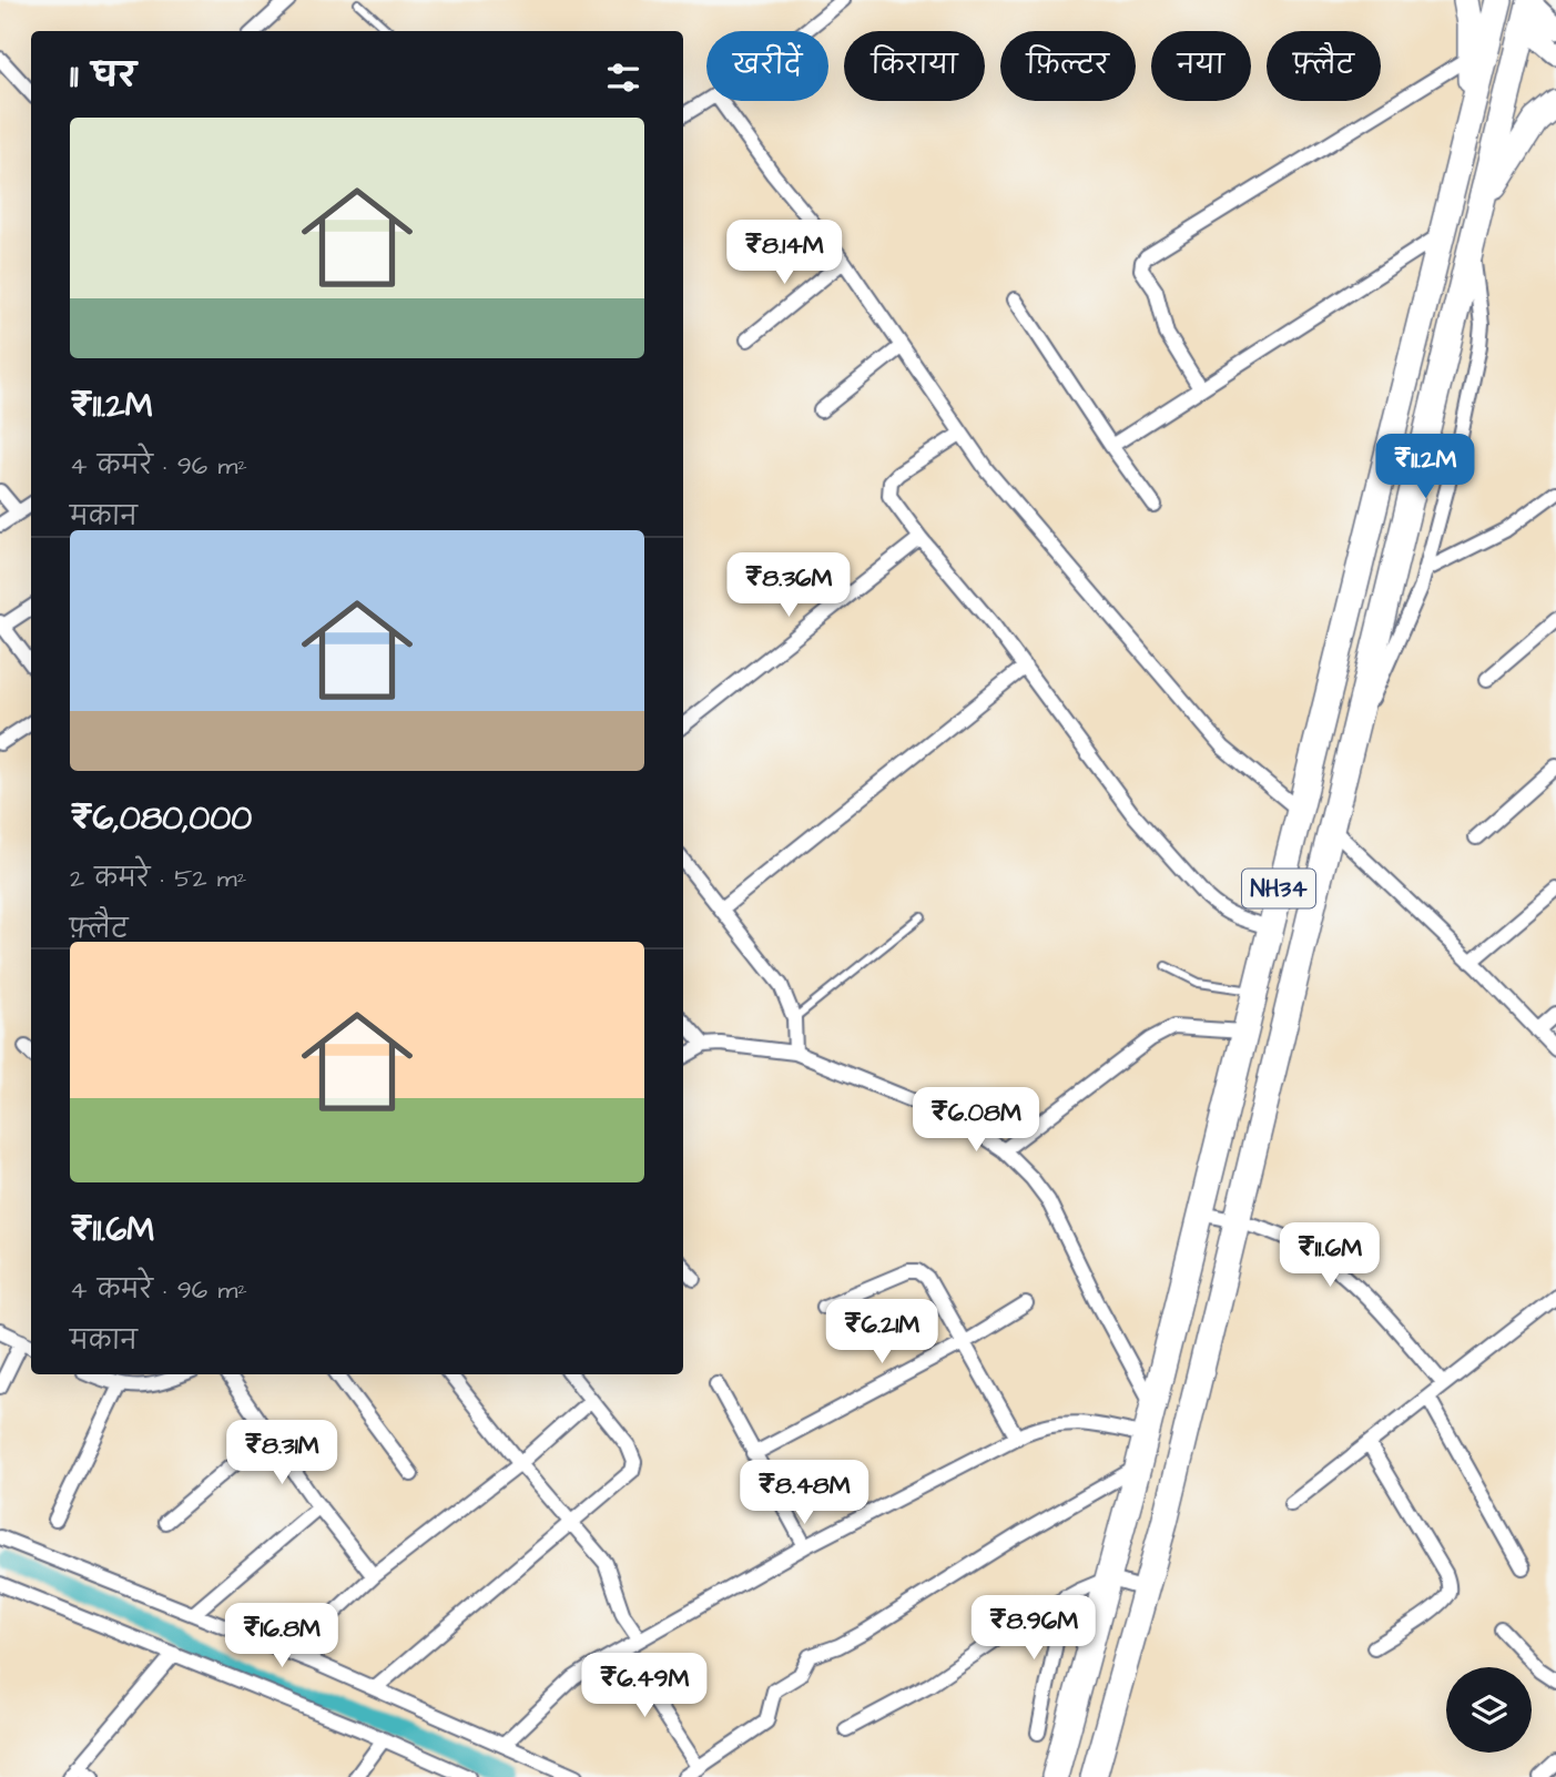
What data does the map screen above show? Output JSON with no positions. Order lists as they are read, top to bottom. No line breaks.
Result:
{"streets":{"highway":["NH34"]},"page":{"chip":["खरीदें","किराया","फ़िल्टर","नया","फ़्लैट"],"heading":"11 घर","list":[{"name":"₹11.2M","note":"4 कमरे · 96 m² · मकान"},{"name":"₹6,080,000","note":"2 कमरे · 52 m² · फ़्लैट"},{"name":"₹11.6M","note":"4 कमरे · 96 m² · मकान"}],"price":["₹8.14M","₹11.2M","₹8.36M","₹6.08M","₹11.6M","₹6.21M","₹8.31M","₹8.48M","₹8.96M","₹16.8M","₹6.49M"]}}
